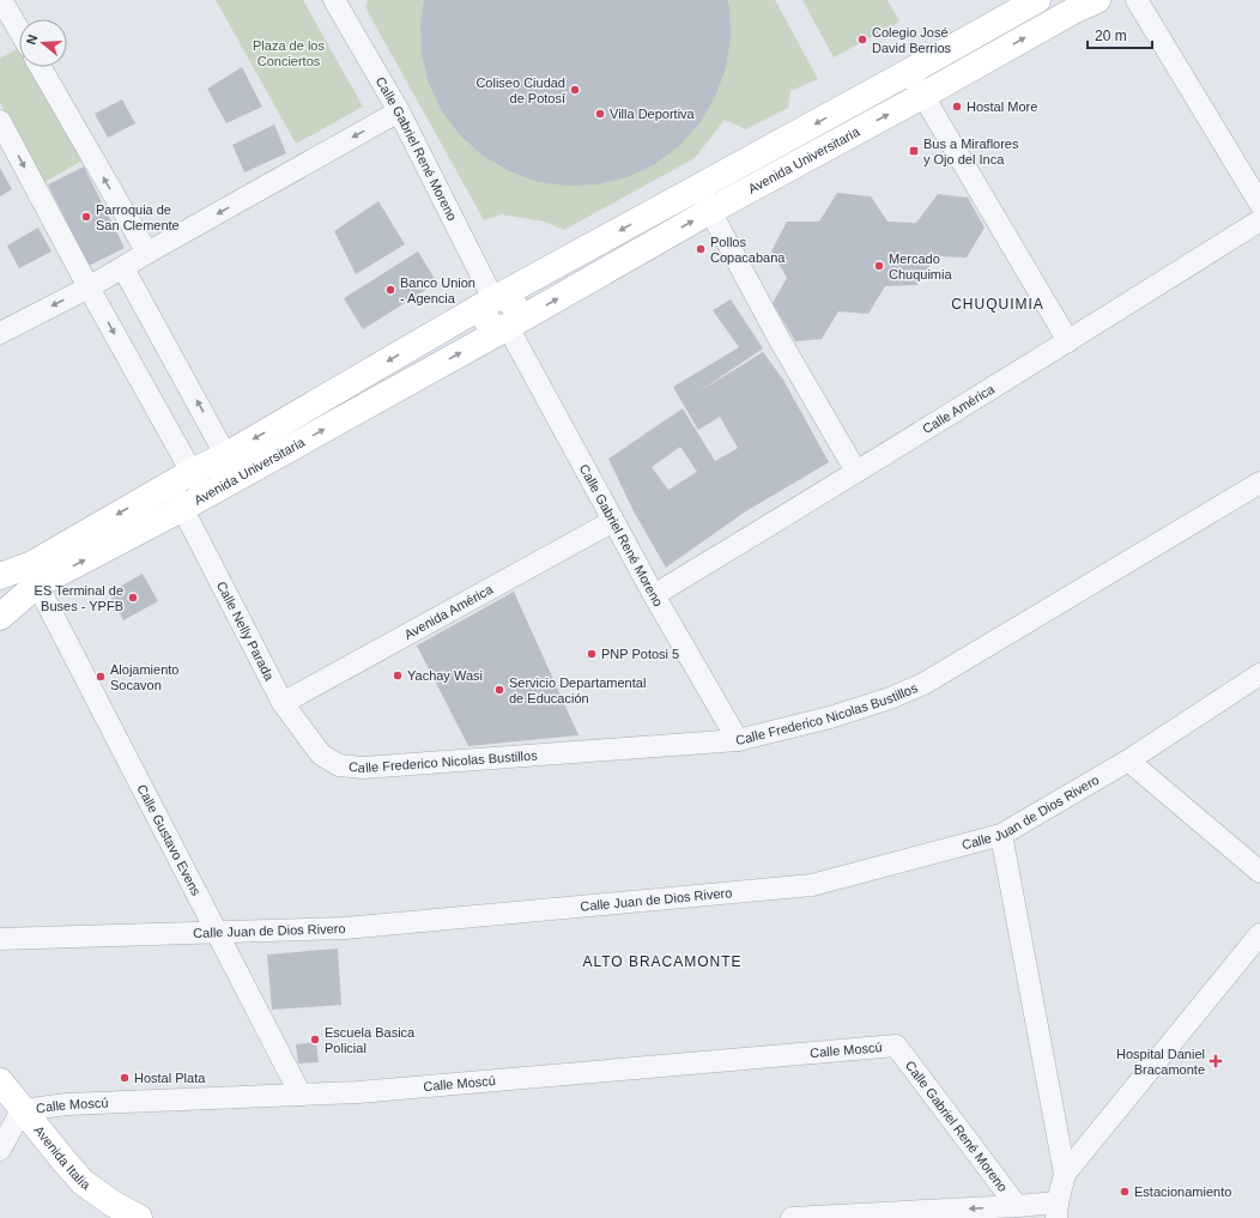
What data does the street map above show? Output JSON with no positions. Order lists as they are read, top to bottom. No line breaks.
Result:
{"streets":{"main road":["Avenida Universitaria","Avenida Italia"],"street":["Calle Gabriel René Moreno","Calle América","Avenida América","Calle Nelly Parada","Calle Frederico Nicolas Bustillos","Calle Juan de Dios Rivero","Calle Gustavo Evens","Calle Moscú"]},"crossings":[["Calle Gabriel René Moreno","Avenida Universitaria"],["Calle Gabriel René Moreno","Calle América"],["Calle Gabriel René Moreno","Avenida América"],["Calle Gabriel René Moreno","Calle Frederico Nicolas Bustillos"],["Calle Gabriel René Moreno","Calle Moscú"],["Avenida Universitaria","Calle Nelly Parada"],["Avenida Universitaria","Calle Gustavo Evens"],["Avenida América","Calle Nelly Parada"],["Calle Nelly Parada","Calle Frederico Nicolas Bustillos"],["Calle Juan de Dios Rivero","Calle Gustavo Evens"],["Calle Gustavo Evens","Calle Moscú"],["Calle Moscú","Avenida Italia"]],"districts":["CHUQUIMIA","ALTO BRACAMONTE"],"parks":["Plaza de los Conciertos"],"places":{"other":["Colegio José David Berrios","Coliseo Ciudad de Potosí","Hostal More","Villa Deportiva","Parroquia de San Clemente","Pollos Copacabana","Mercado Chuquimia","Banco Union - Agencia","ES Terminal de Buses - YPFB","PNP Potosi 5","Yachay Wasi","Alojamiento Socavon","Servicio Departamental de Educación","Escuela Basica Policial","Hostal Plata","Estacionamiento"],"transit":["Bus a Miraflores y Ojo del Inca"],"health":["Hospital Daniel Bracamonte"]},"scale_bar":"20 m","north":"left"}
